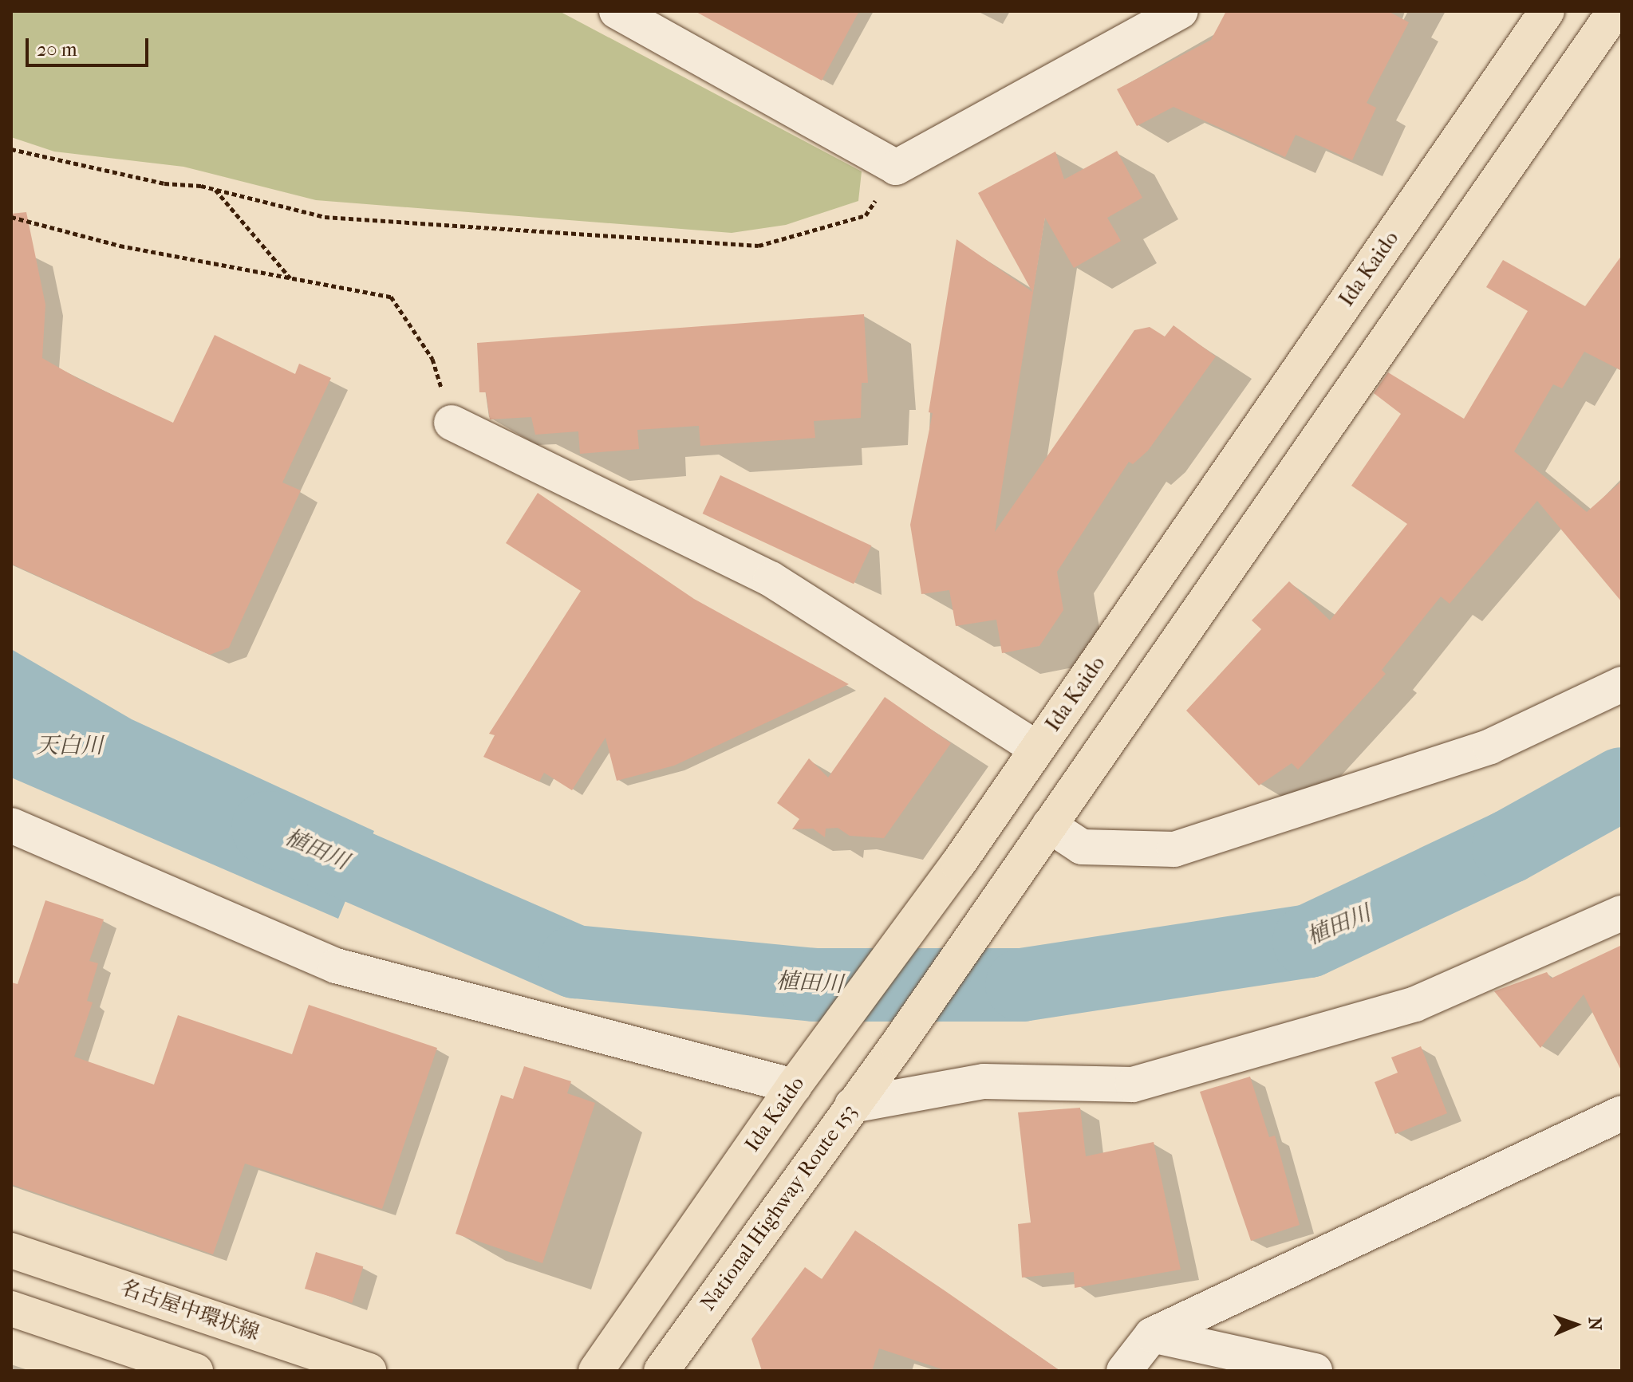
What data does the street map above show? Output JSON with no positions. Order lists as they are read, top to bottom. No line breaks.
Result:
{"streets":{"main road":["Ida Kaido","National Highway Route 153","名古屋中環状線"]},"water":["天白川","植田川"],"scale_bar":"20 m","north":"right"}
